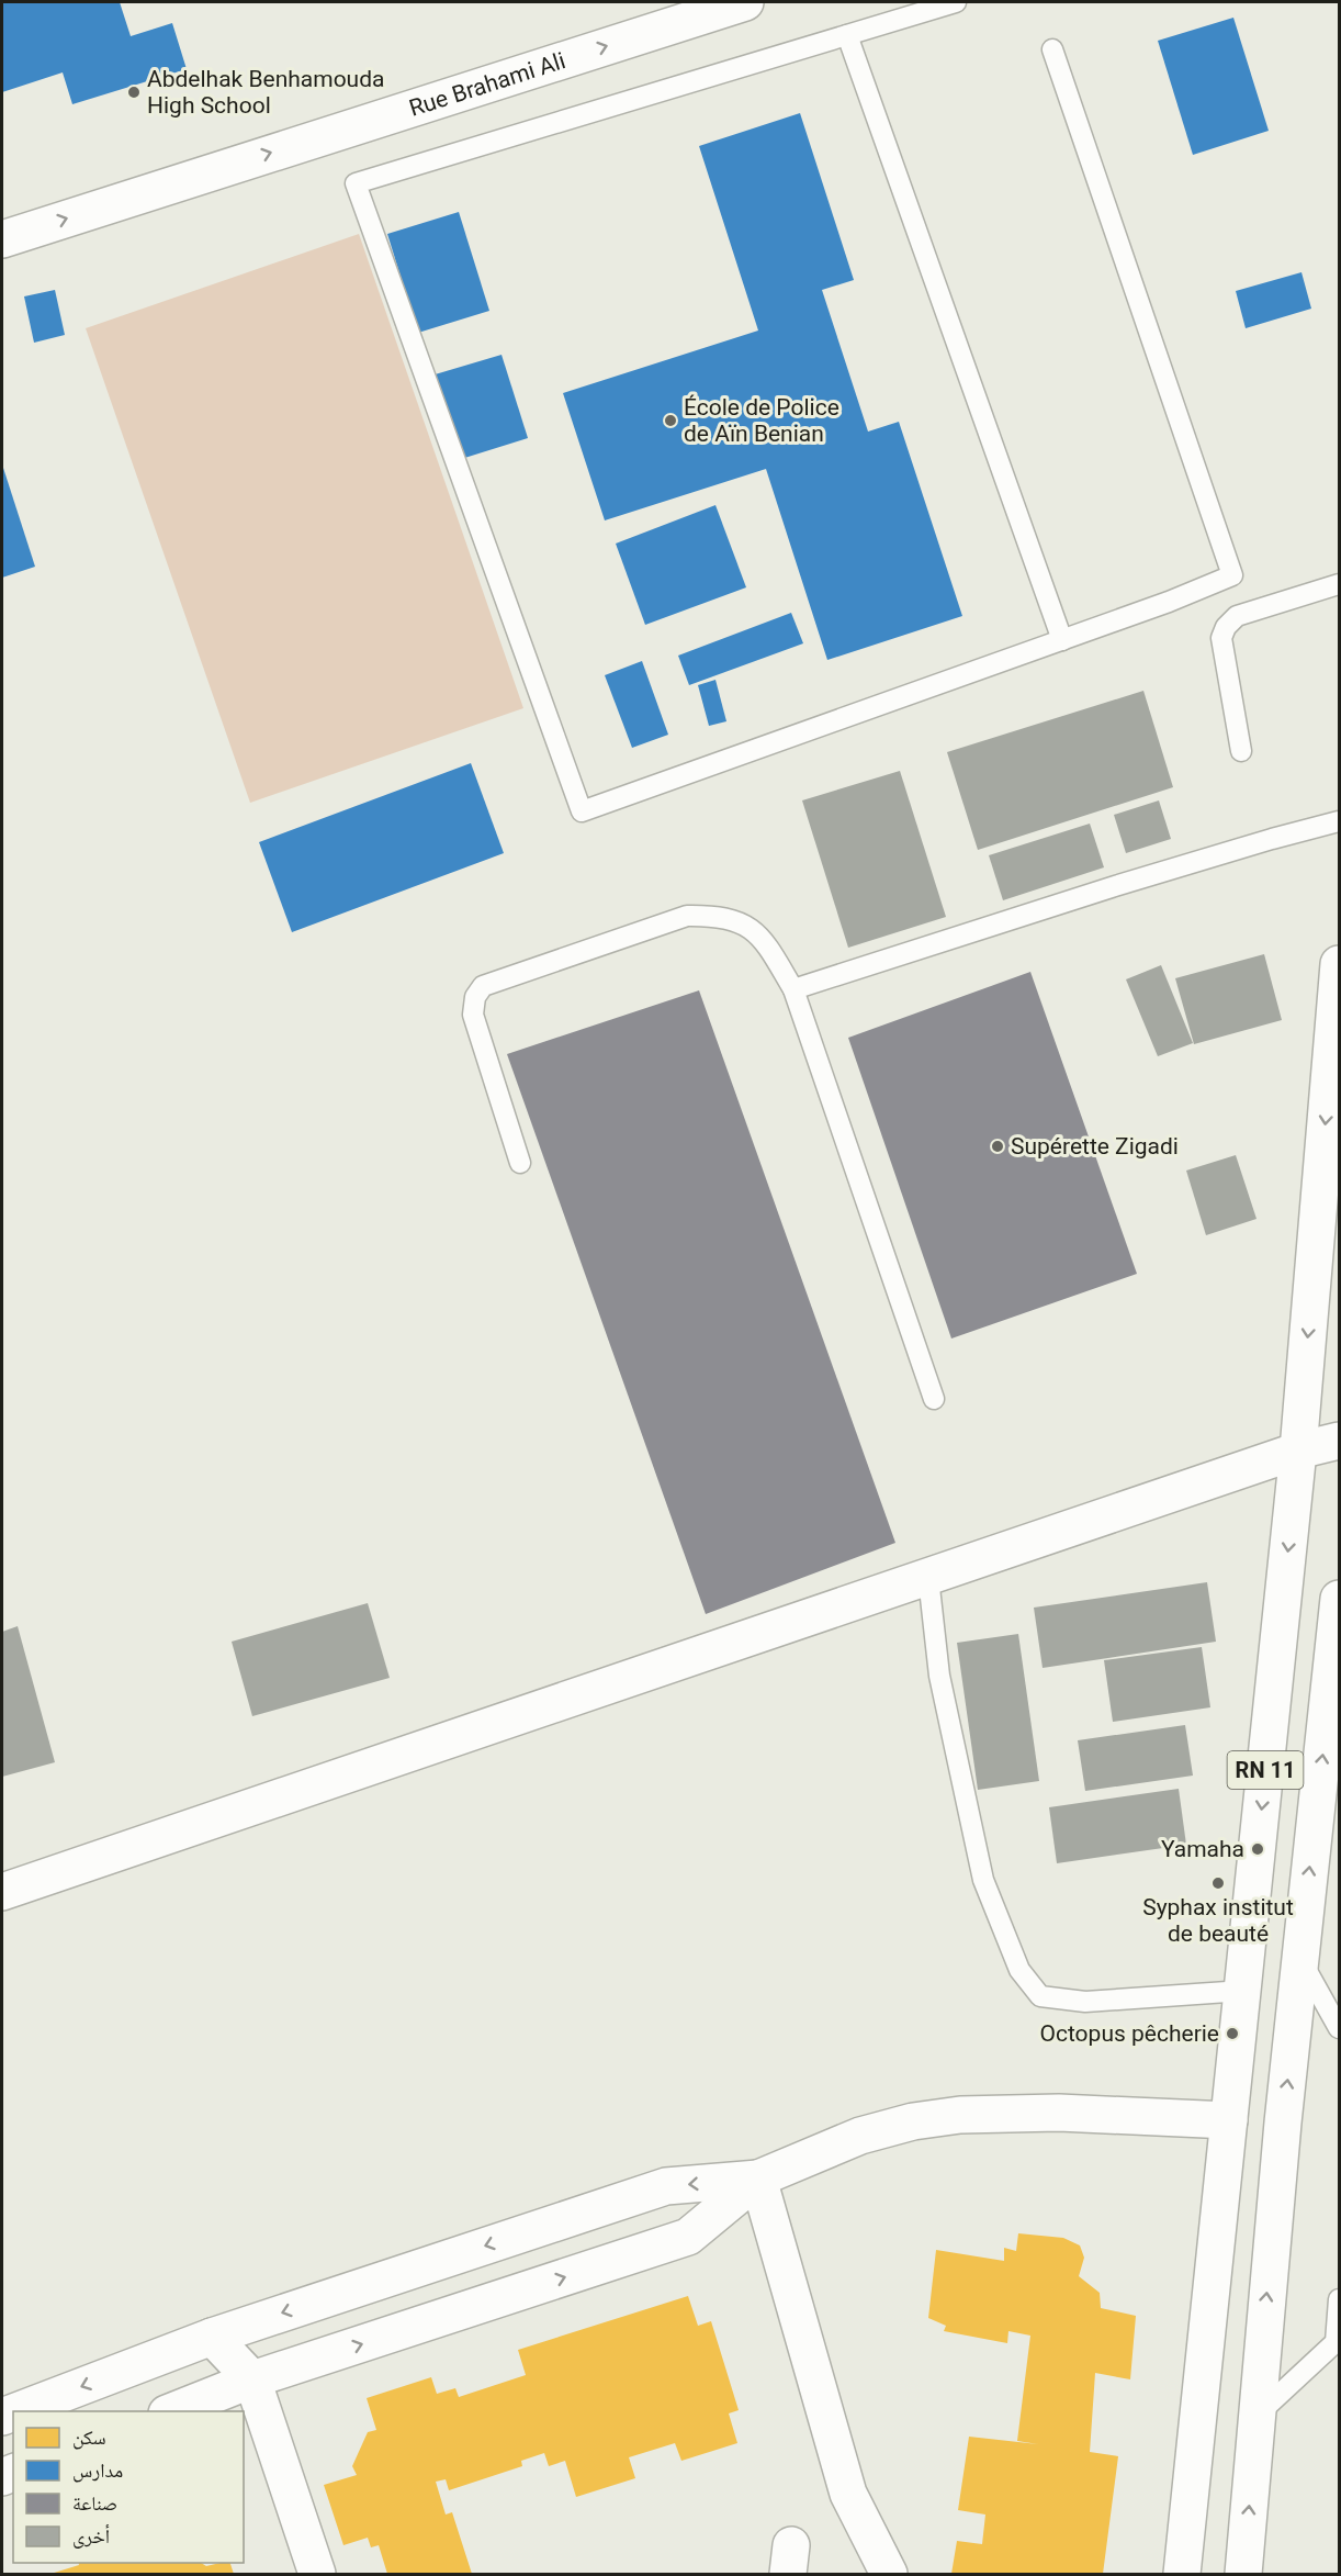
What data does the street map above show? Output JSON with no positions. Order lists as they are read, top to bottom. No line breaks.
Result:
{"streets":{"street":["Rue Brahami Ali","RN 11"]},"one_way":["Rue Brahami Ali"],"places":["Abdelhak Benhamouda High School","École de Police de Aïn Benian","Supérette Zigadi","Yamaha","Syphax institut de beauté","Octopus pêcherie"],"legend":["سكن","مدارس","صناعة","أخرى"]}
